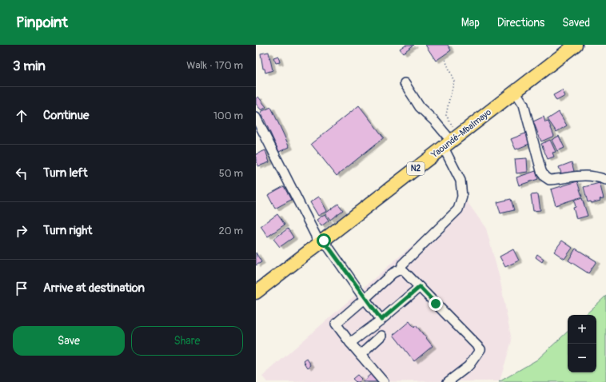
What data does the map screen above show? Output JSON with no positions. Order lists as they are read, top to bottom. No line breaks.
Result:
{"streets":{"highway":["Yaoundé-Mbalmayo","N2"]},"page":{"header":"Pinpoint","nav":["Map","Directions","Saved"],"heading":["3 min","Walk · 170 m"],"list":[["Continue","100 m"],["Turn left","50 m"],["Turn right","20 m"],"Arrive at destination"],"map_buttons":["+","−"],"buttons":["Save","Share"]}}
